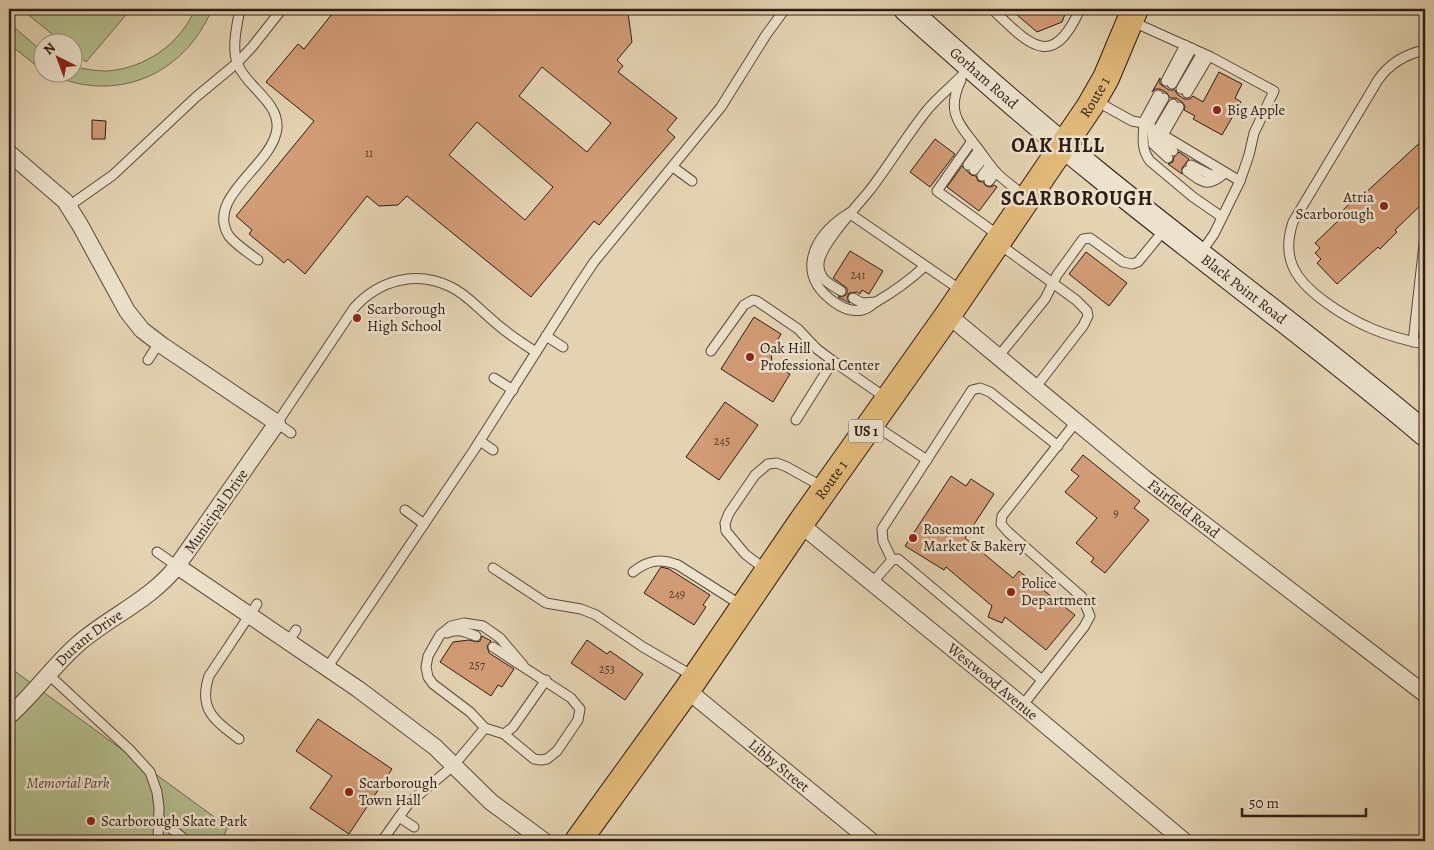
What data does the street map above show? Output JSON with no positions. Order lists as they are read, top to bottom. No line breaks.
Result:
{"streets":{"main road":["Gorham Road","Route 1","Black Point Road","US 1"],"street":["Fairfield Road","Municipal Drive","Durant Drive","Westwood Avenue","Libby Street"]},"crossings":[["Gorham Road","Route 1"],["Gorham Road","Black Point Road"],["Route 1","Black Point Road"],["Route 1","Fairfield Road"],["Route 1","Westwood Avenue"],["Route 1","Libby Street"],["Municipal Drive","Durant Drive"]],"districts":["OAK HILL","SCARBOROUGH"],"parks":["Memorial Park"],"places":["Big Apple","Atria Scarborough","Scarborough High School","Oak Hill Professional Center","Rosemont Market & Bakery","Police Department","Scarborough Town Hall","Scarborough Skate Park"],"house_numbers":["11","241","245","9","249","257","253"],"scale_bar":"50 m","north":"top left"}
